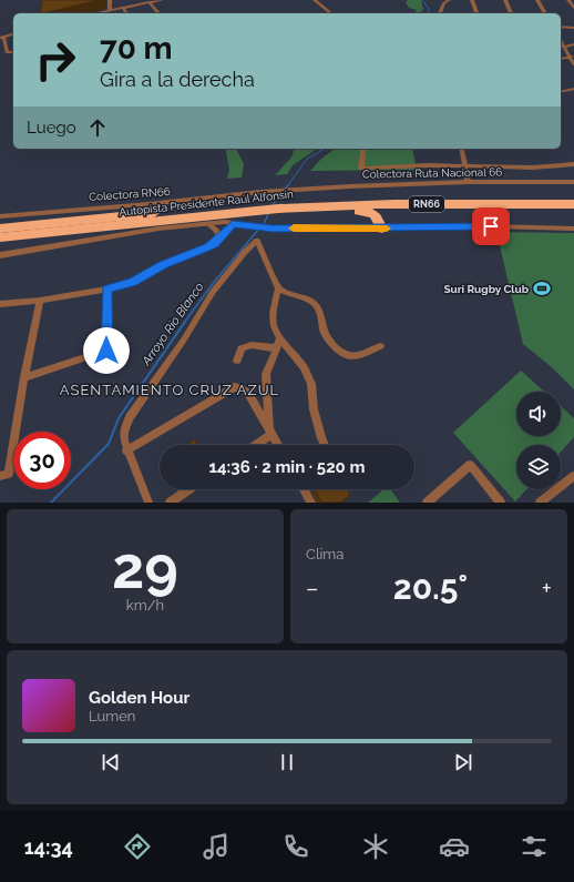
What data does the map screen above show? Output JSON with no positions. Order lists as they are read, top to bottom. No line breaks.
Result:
{"streets":{"highway":["Autopista Presidente Raúl Alfonsín","RN66"],"street":["Colectora Ruta Nacional 66","Colectora RN66"]},"crossings":[["Colectora Ruta Nacional 66","Colectora RN66"],["Colectora Ruta Nacional 66","Autopista Presidente Raúl Alfonsín"],["Colectora RN66","Autopista Presidente Raúl Alfonsín"]],"districts":["ASENTAMIENTO CRUZ AZUL"],"water":["Arroyo Río Blanco"],"places":{"sports":["Suri Rugby Club"]},"page":{"turn":["70 m","Gira a la derecha"],"then":"Luego","limit":"30","trip":"14:36 · 2 min · 520 m","tile":[["29","km/h"],"Clima"],"heat":["−","20.5°","+"],"song":["Golden Hour","Lumen"],"tabs":"14:34"}}
